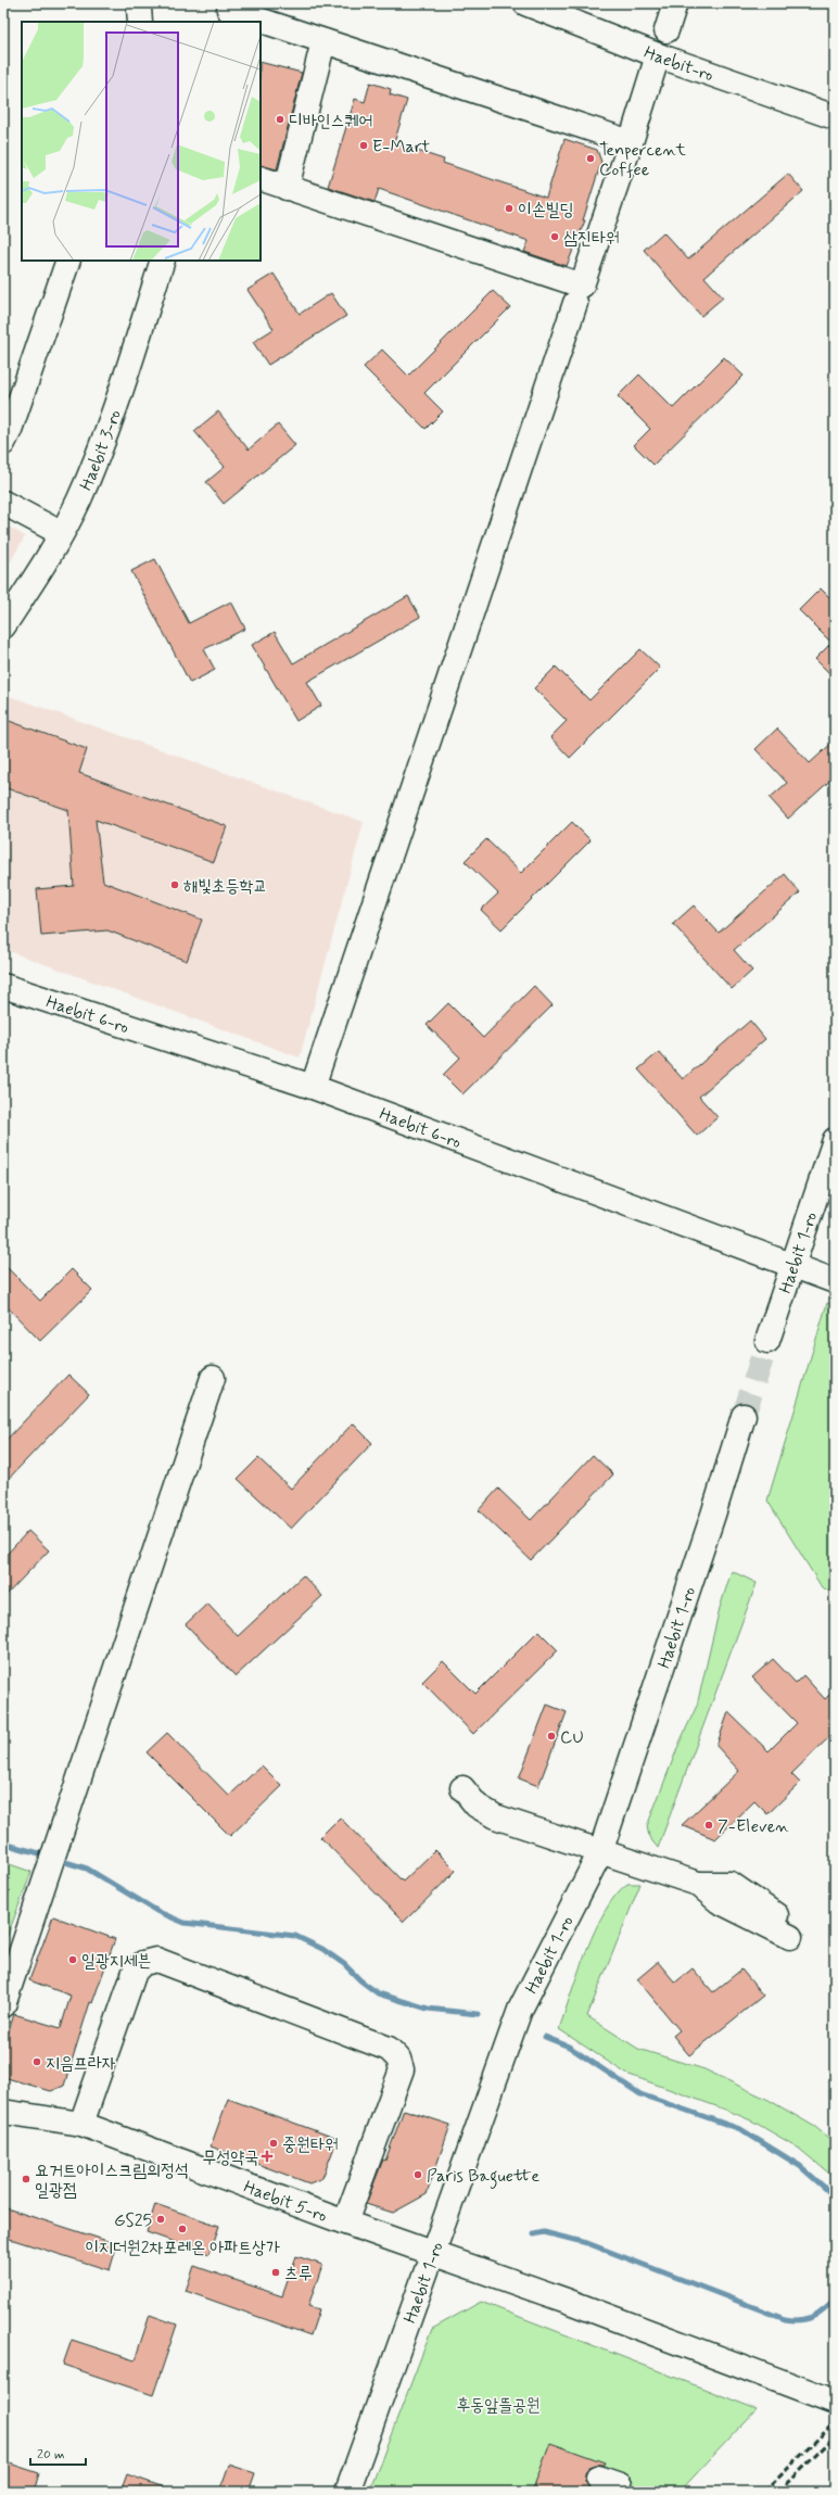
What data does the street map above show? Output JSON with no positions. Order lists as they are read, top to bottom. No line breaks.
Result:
{"streets":{"street":["Haebit-ro","Haebit 3-ro","Haebit 6-ro","Haebit 1-ro","Haebit 5-ro"]},"crossings":[["Haebit 6-ro","Haebit 1-ro"],["Haebit 1-ro","Haebit 5-ro"]],"parks":["후동앞뜰공원"],"places":{"other":["디바인스퀘어","E-Mart","Tenpercent Coffee","이손빌딩","삼진타워","해빛초등학교","CU","7-Eleven","일광지세븐","지음프라자","중원타워","Paris Baguette","요거트아이스크림의정석 일광점","GS25","이지더원2차포레온 아파트상가","츠루"],"health":["무성약국"]},"scale_bar":"20 m"}
